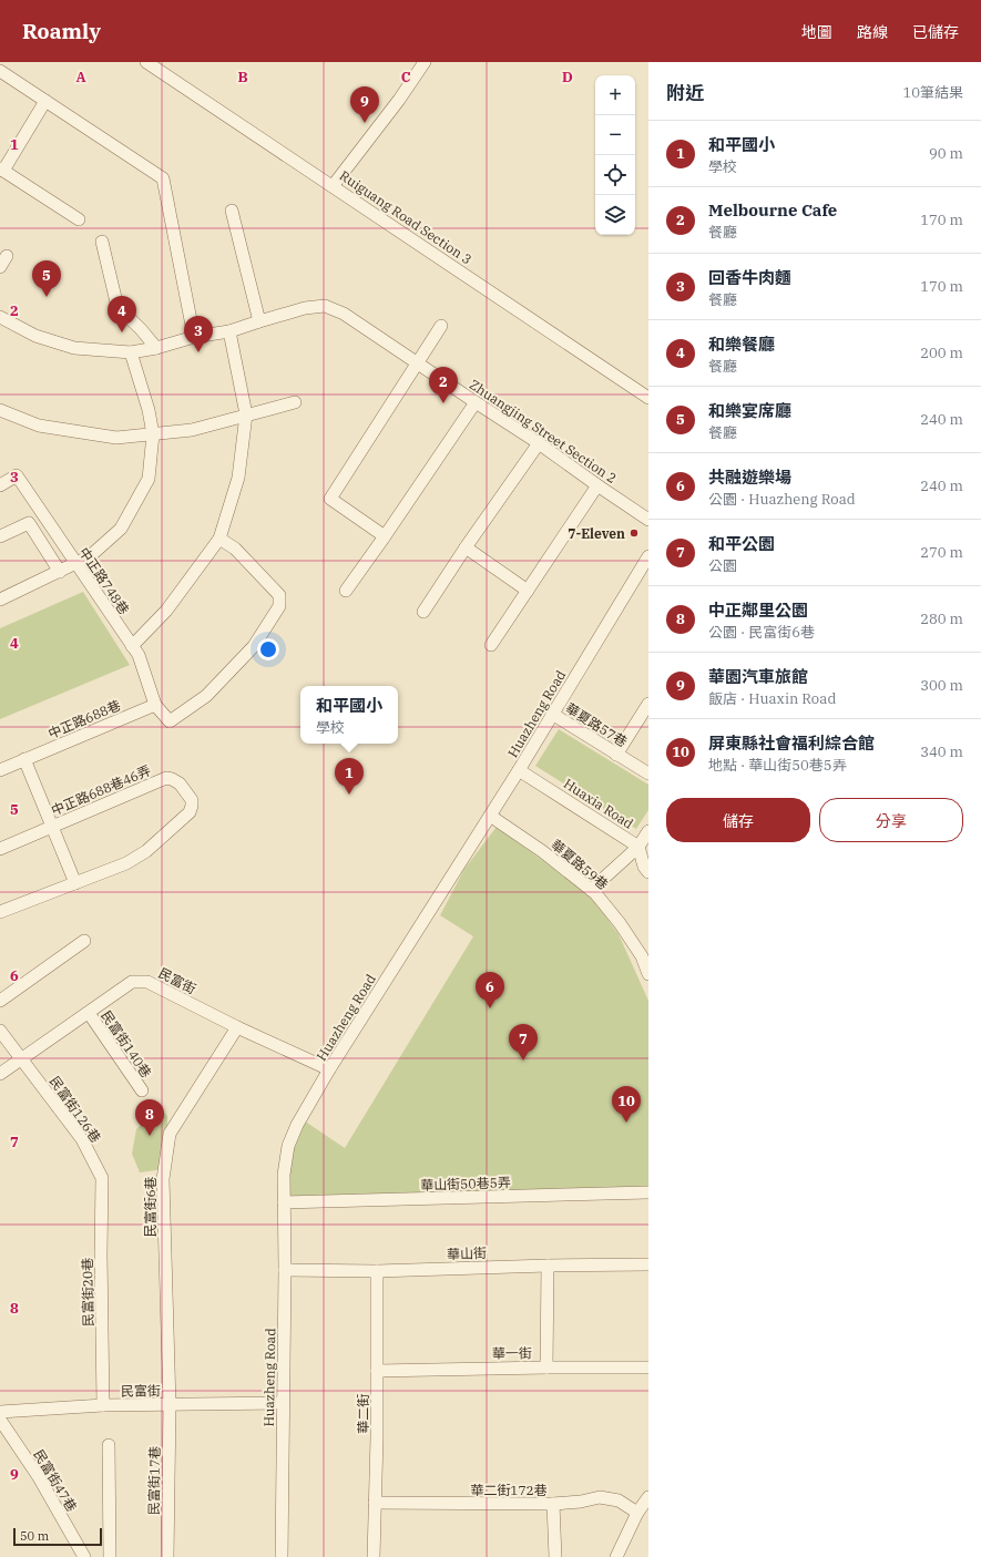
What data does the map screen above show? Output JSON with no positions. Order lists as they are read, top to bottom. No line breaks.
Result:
{"streets":{"street":["Ruiguang Road Section 3","Zhuangjing Street Section 2","中正路748巷","Huazheng Road","中正路688巷","華夏路57巷","中正路688巷46弄","Huaxia Road","華夏路59巷","民富街","民富街140巷","民富街126巷","華山街50巷5弄","民富街6巷","華山街","民富街20巷","華一街","華二街","民富街47巷","民富街17巷","華二街172巷"]},"crossings":[["中正路748巷","中正路688巷"],["Huazheng Road","華夏路57巷"],["Huazheng Road","Huaxia Road"],["Huazheng Road","華夏路59巷"],["Huazheng Road","民富街"],["Huazheng Road","華山街50巷5弄"],["Huazheng Road","華山街"],["民富街","民富街140巷"],["民富街","民富街126巷"],["民富街","民富街6巷"],["民富街","民富街20巷"],["民富街","民富街17巷"],["民富街126巷","民富街20巷"],["民富街6巷","民富街17巷"],["華山街","華二街"],["華一街","華二街"],["華二街","華二街172巷"]],"places":["7-Eleven"],"scale_bar":"50 m","page":{"header":"Roamly","nav":["地圖","路線","已儲存"],"heading":["附近","10筆結果"],"map_buttons":["+","−"],"pins":["9","5","4","3","2","1","6","7","10","8"],"list":[{"mark":"1","name":"和平國小","note":"學校","value":"90 m"},{"mark":"2","name":"Melbourne Cafe","note":"餐廳","value":"170 m"},{"mark":"3","name":"回香牛肉麵","note":"餐廳","value":"170 m"},{"mark":"4","name":"和樂餐廳","note":"餐廳","value":"200 m"},{"mark":"5","name":"和樂宴席廳","note":"餐廳","value":"240 m"},{"mark":"6","name":"共融遊樂場","note":"公園 · Huazheng Road","value":"240 m"},{"mark":"7","name":"和平公園","note":"公園","value":"270 m"},{"mark":"8","name":"中正鄰里公園","note":"公園 · 民富街6巷","value":"280 m"},{"mark":"9","name":"華園汽車旅館","note":"飯店 · Huaxin Road","value":"300 m"},{"mark":"10","name":"屏東縣社會福利綜合館","note":"地點 · 華山街50巷5弄","value":"340 m"}],"popup":["和平國小","學校"],"buttons":["儲存","分享"],"scale":"50 m"},"grid":{"columns":["A","B","C","D"],"rows":["1","2","3","4","5","6","7","8","9"]}}
